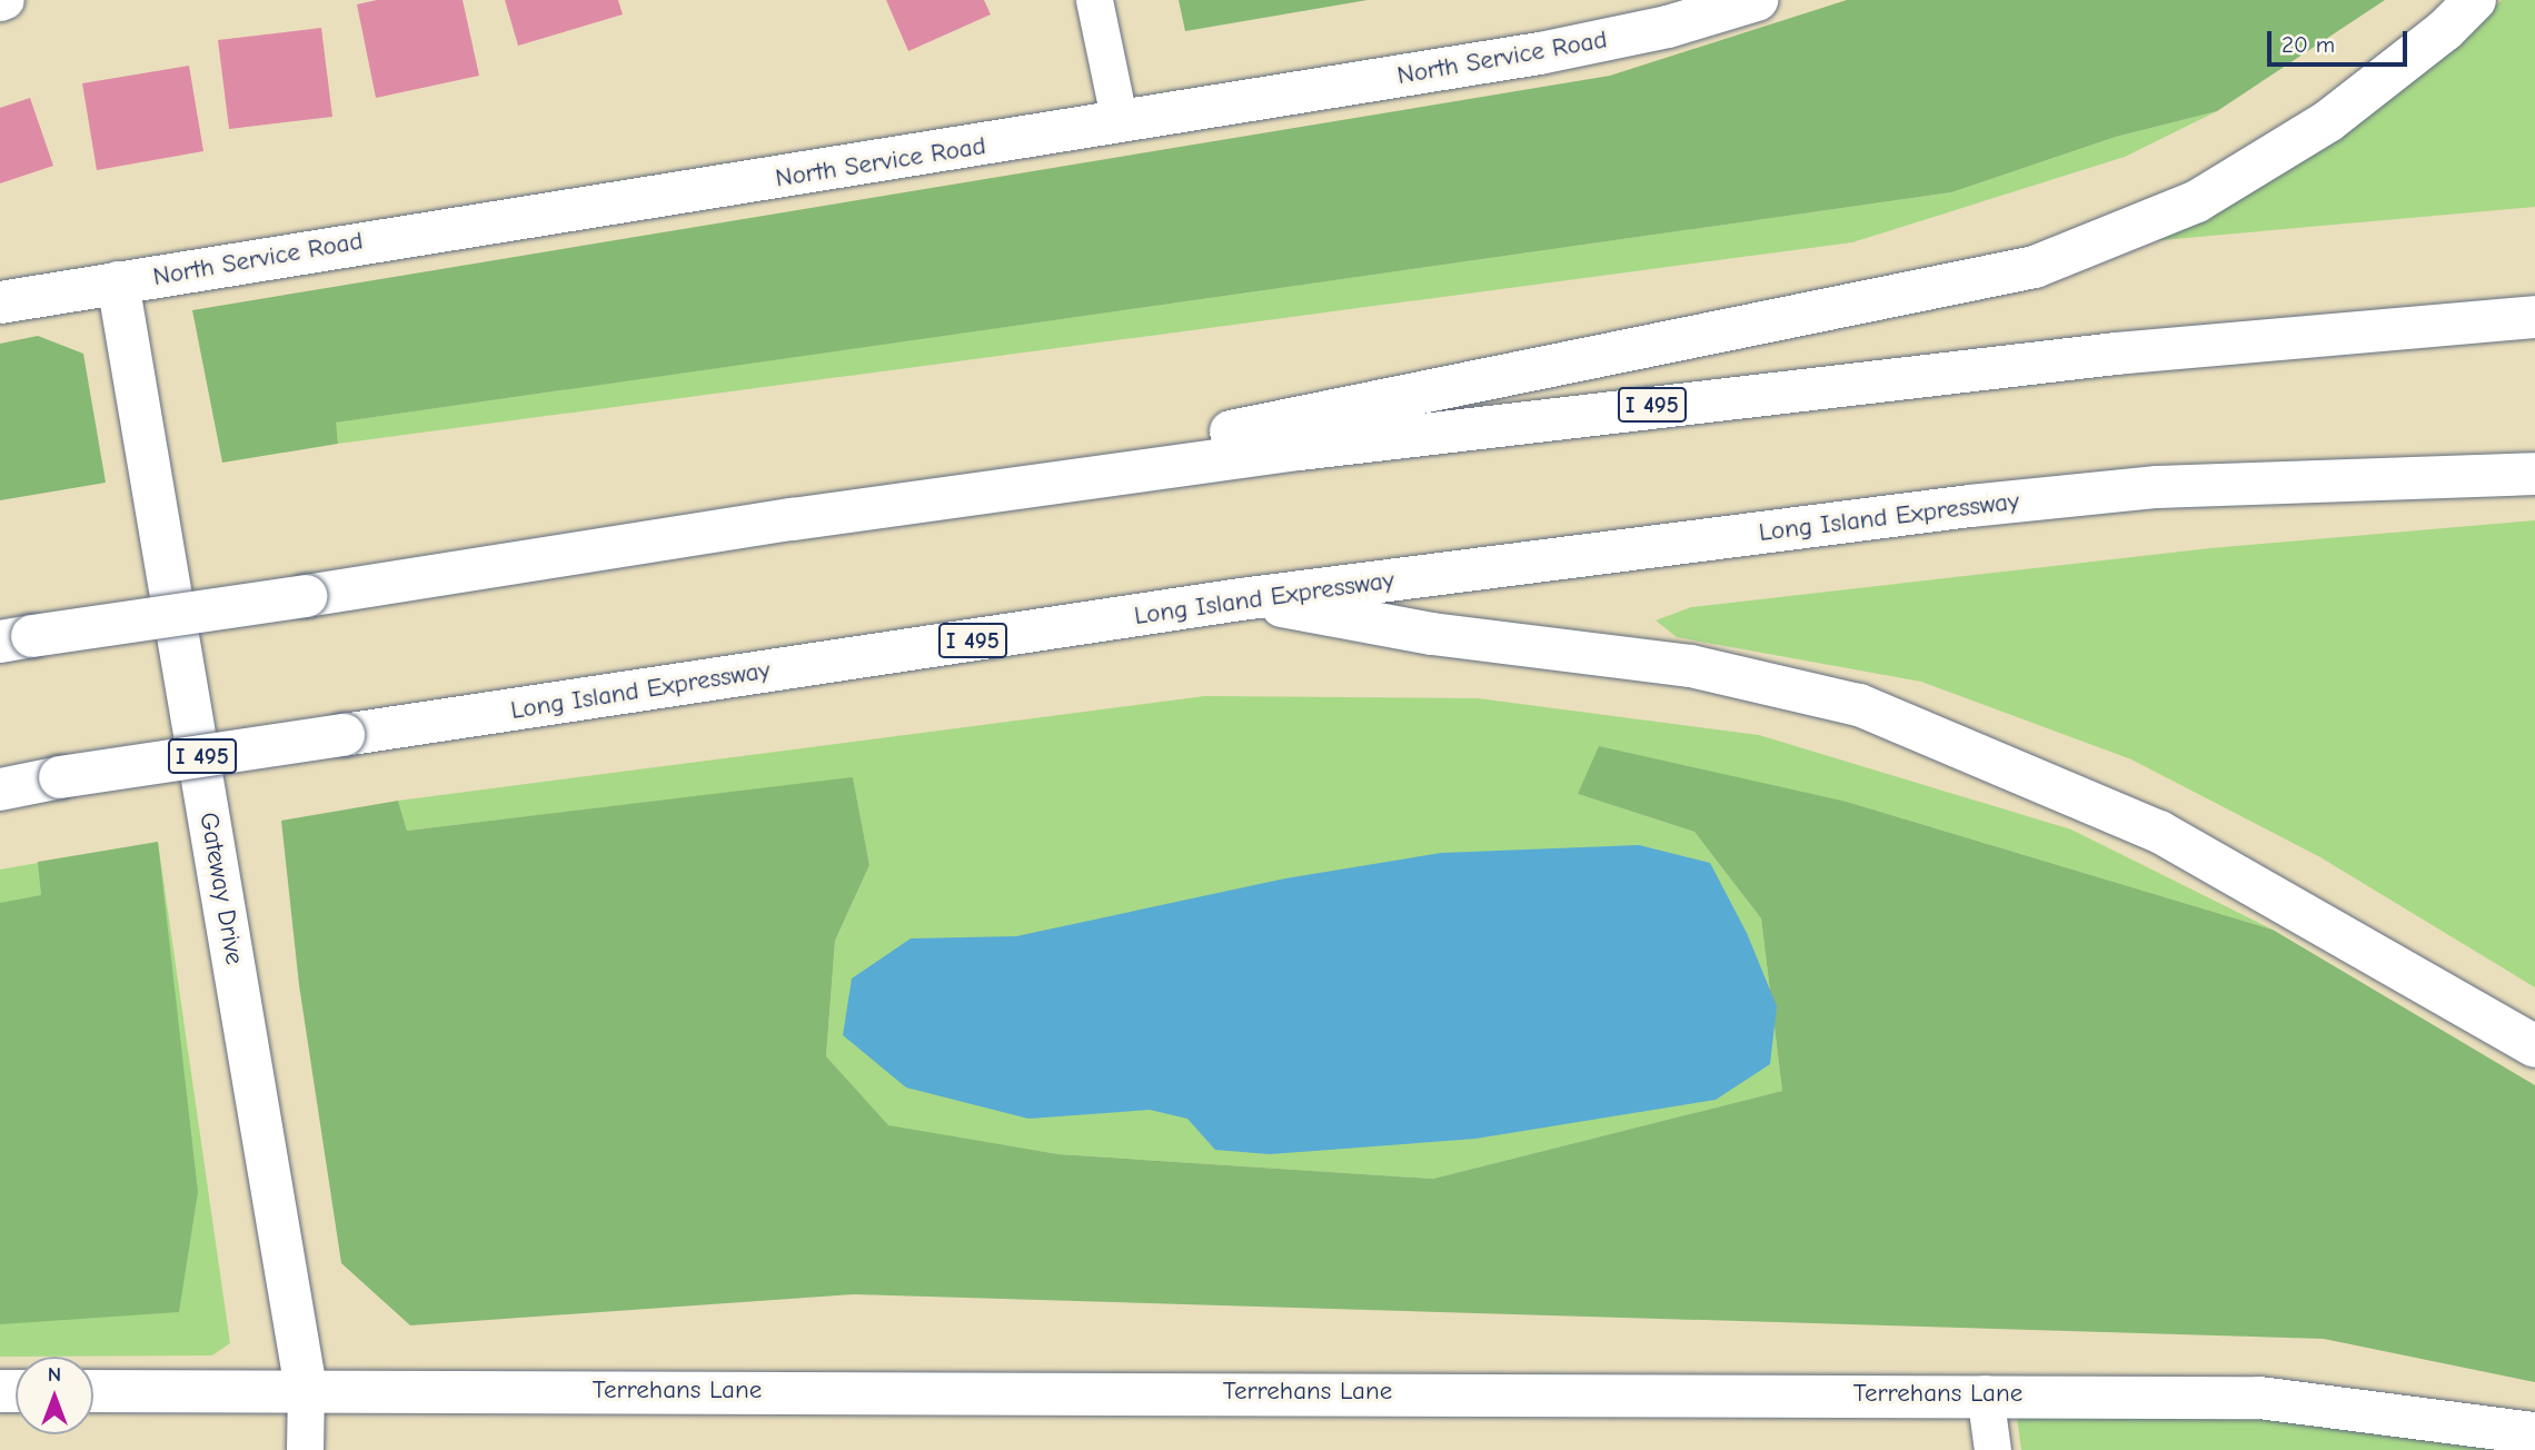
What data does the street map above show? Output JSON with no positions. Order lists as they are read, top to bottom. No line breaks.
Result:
{"streets":{"main road":["North Service Road","I 495","Long Island Expressway","Gateway Drive","Terrehans Lane"]},"crossings":[["North Service Road","Gateway Drive"],["Gateway Drive","Terrehans Lane"]],"scale_bar":"20 m","north":"top"}
